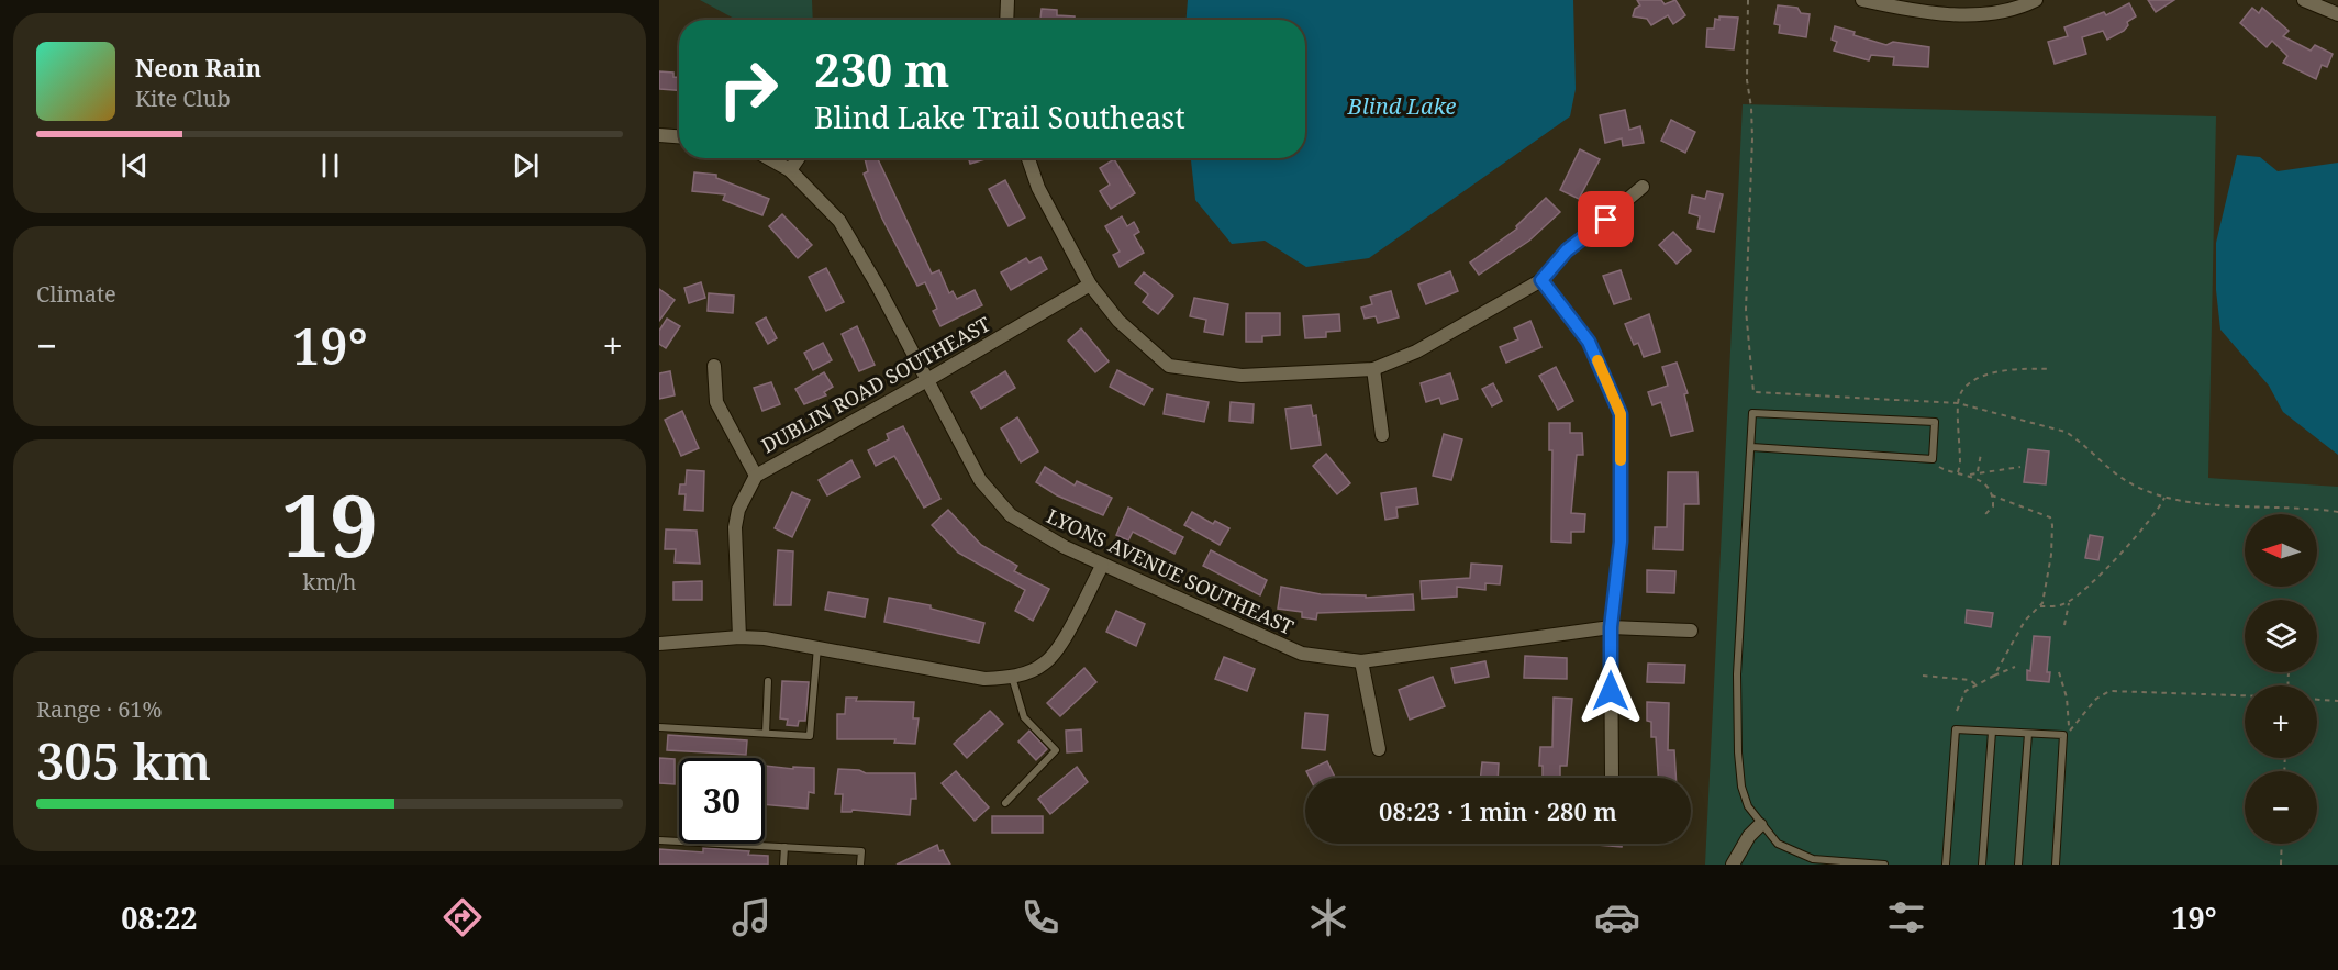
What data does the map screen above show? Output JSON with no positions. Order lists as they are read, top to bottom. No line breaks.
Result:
{"streets":{"street":["DUBLIN ROAD SOUTHEAST","LYONS AVENUE SOUTHEAST"]},"crossings":[["DUBLIN ROAD SOUTHEAST","LYONS AVENUE SOUTHEAST"]],"water":["Blind Lake"],"north":"left","page":{"turn":["230 m","Blind Lake Trail Southeast"],"song":["Neon Rain","Kite Club"],"tile":["Climate",["19","km/h"],["Range · 61%","305 km"]],"heat":["−","19°","+"],"map_buttons":["+","−"],"limit":"30","trip":"08:23 · 1 min · 280 m","tabs":["08:22","19°"]}}
